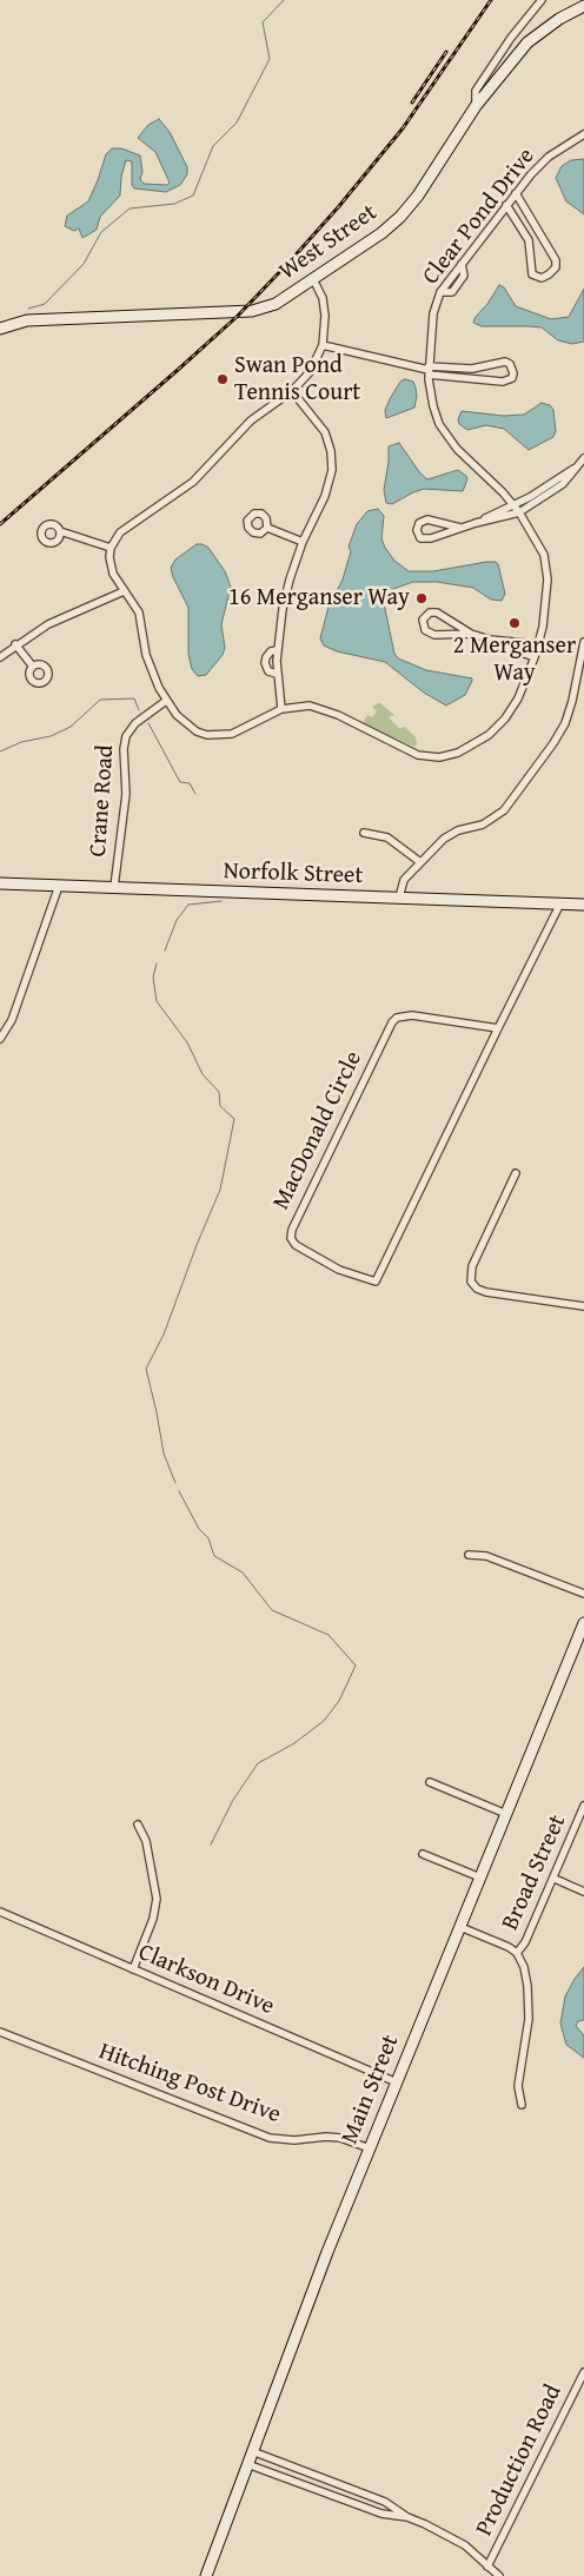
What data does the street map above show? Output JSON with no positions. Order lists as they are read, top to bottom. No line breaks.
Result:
{"streets":{"main road":["West Street","Norfolk Street","Main Street"],"street":["Clear Pond Drive","Crane Road","MacDonald Circle","Broad Street","Clarkson Drive","Hitching Post Drive","Production Road"]},"crossings":[["Clear Pond Drive","Crane Road"],["Crane Road","Norfolk Street"],["Norfolk Street","MacDonald Circle"],["Clarkson Drive","Main Street"],["Hitching Post Drive","Main Street"]],"places":["Swan Pond Tennis Court","16 Merganser Way","2 Merganser Way"]}
